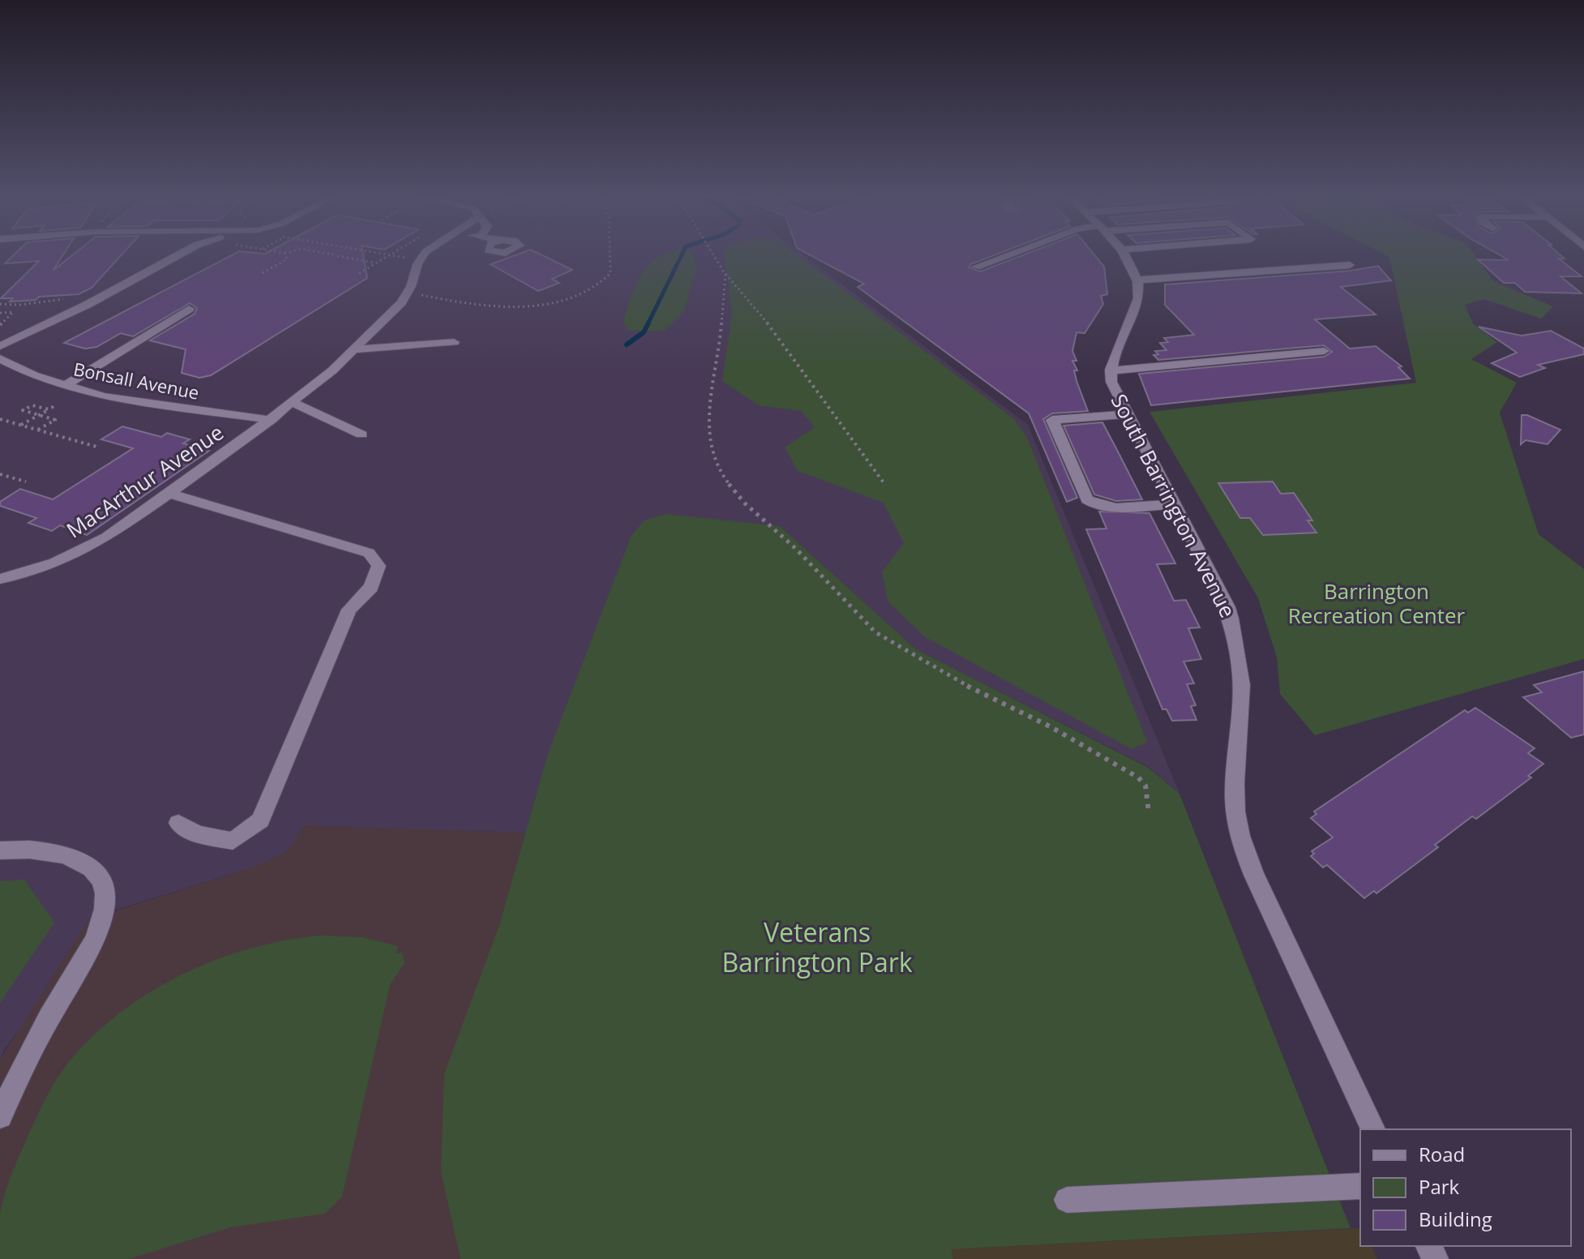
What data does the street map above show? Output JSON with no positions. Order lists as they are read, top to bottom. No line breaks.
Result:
{"streets":{"street":["Bonsall Avenue","MacArthur Avenue","South Barrington Avenue"]},"crossings":[["Bonsall Avenue","MacArthur Avenue"]],"parks":["Barrington Recreation Center","Veterans Barrington Park"],"legend":["Road","Park","Building"]}
